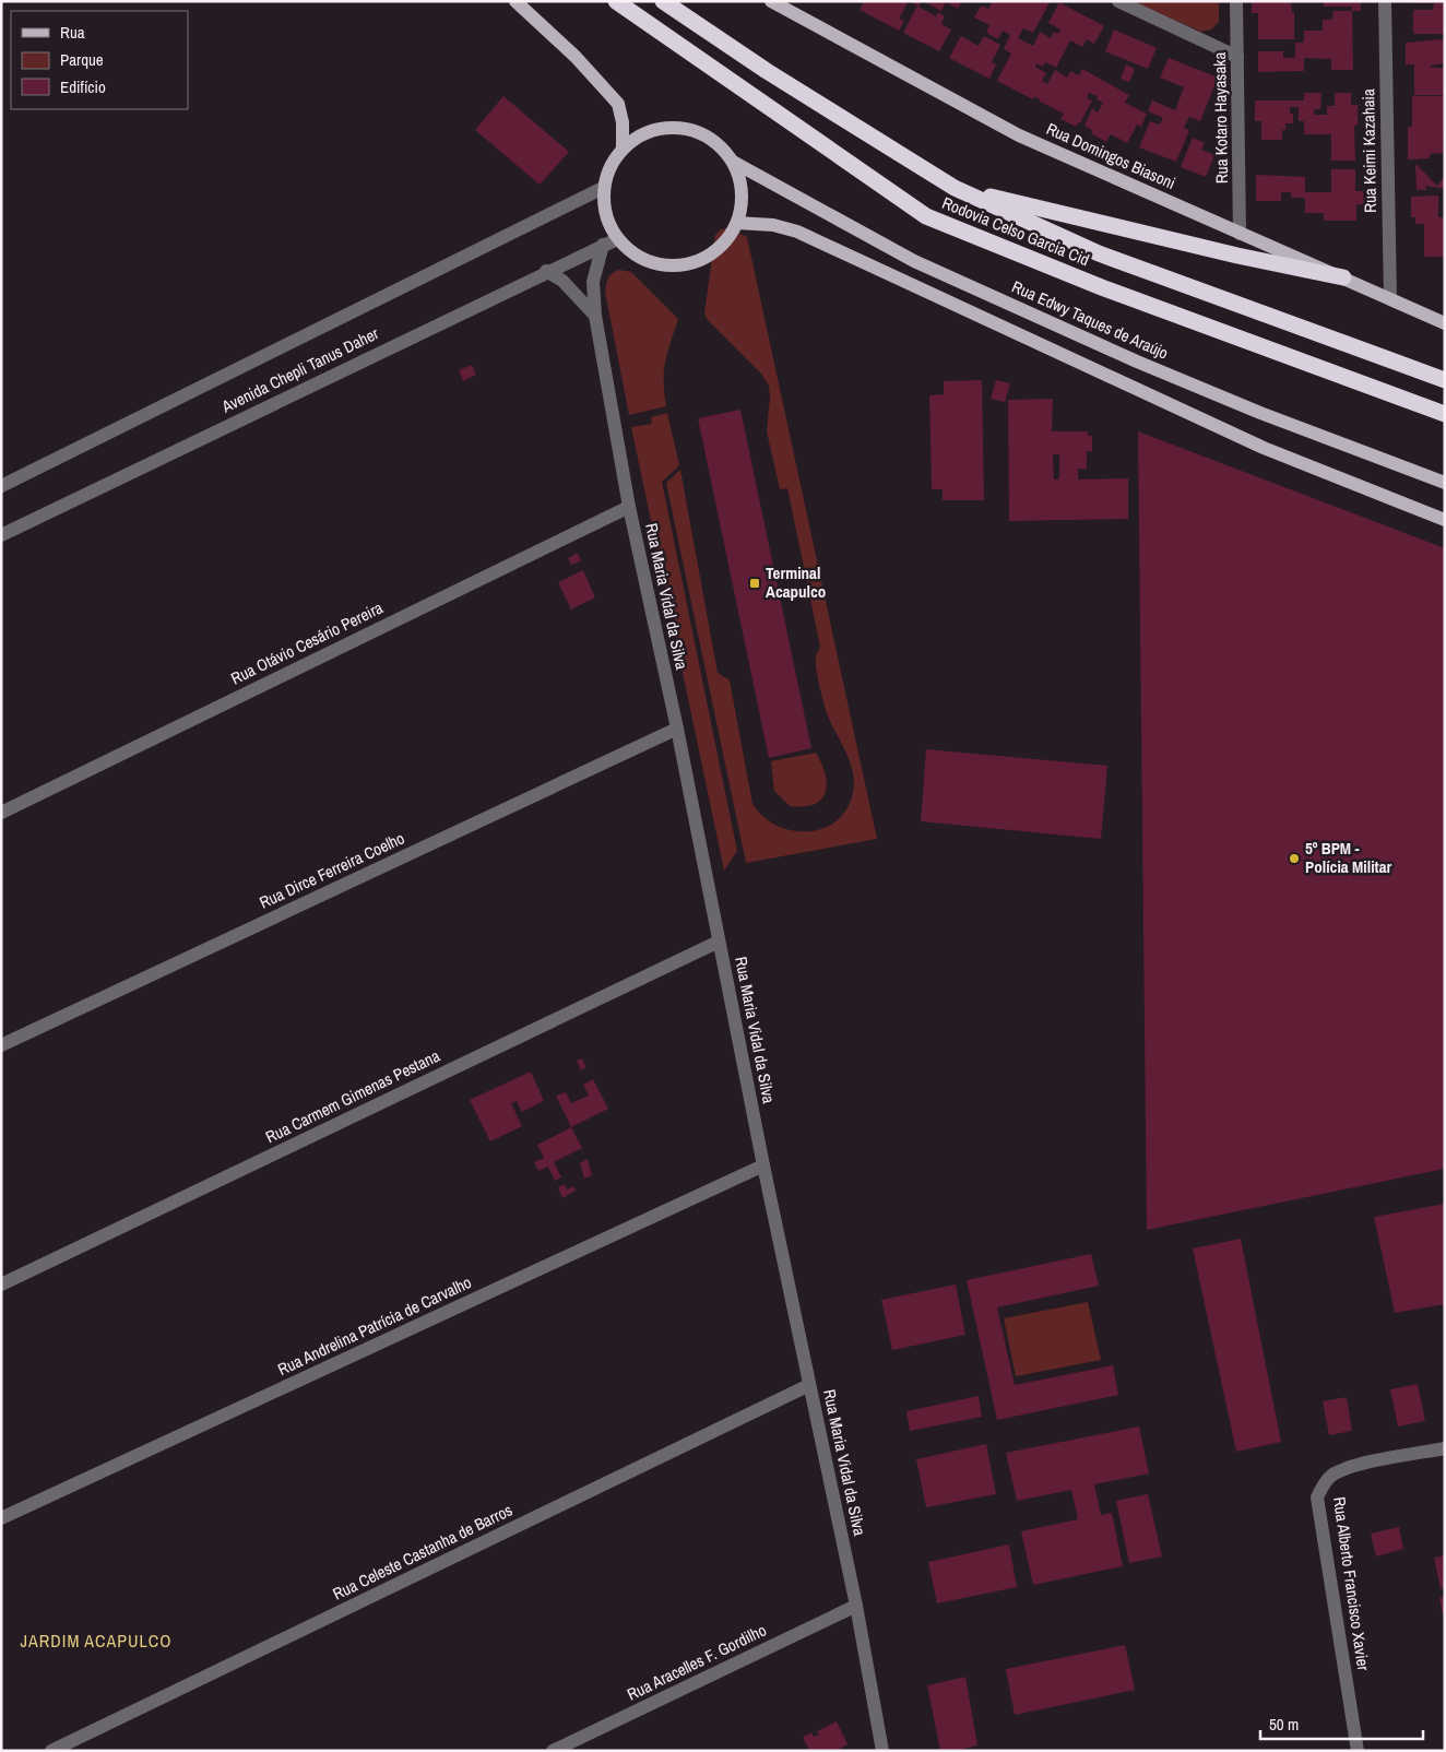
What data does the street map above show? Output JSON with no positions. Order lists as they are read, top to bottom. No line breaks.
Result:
{"streets":{"highway":["Rodovia Celso Garcia Cid"],"main road":["Rua Domingos Biasoni","Rua Edwy Taques de Araújo"],"street":["Rua Kotaro Hayasaka","Rua Keimi Kazahaia","Avenida Chepli Tanus Daher","Rua Maria Vidal da Silva","Rua Otávio Cesário Pereira","Rua Dirce Ferreira Coelho","Rua Carmem Gimenas Pestana","Rua Andrelina Patrícia de Carvalho","Rua Celeste Castanha de Barros","Rua Alberto Francisco Xavier","Rua Aracelles F. Gordilho"]},"crossings":[["Rua Kotaro Hayasaka","Rua Domingos Biasoni"],["Rua Keimi Kazahaia","Rua Domingos Biasoni"],["Rua Edwy Taques de Araújo","Avenida Chepli Tanus Daher"],["Avenida Chepli Tanus Daher","Rua Maria Vidal da Silva"],["Rua Maria Vidal da Silva","Rua Otávio Cesário Pereira"],["Rua Maria Vidal da Silva","Rua Dirce Ferreira Coelho"],["Rua Maria Vidal da Silva","Rua Carmem Gimenas Pestana"],["Rua Maria Vidal da Silva","Rua Andrelina Patrícia de Carvalho"],["Rua Maria Vidal da Silva","Rua Celeste Castanha de Barros"],["Rua Maria Vidal da Silva","Rua Aracelles F. Gordilho"]],"districts":["JARDIM ACAPULCO"],"places":{"transit":["Terminal Acapulco"],"other":["5º BPM - Polícia Militar"]},"legend":["Rua","Parque","Edifício"],"scale_bar":"50 m"}
